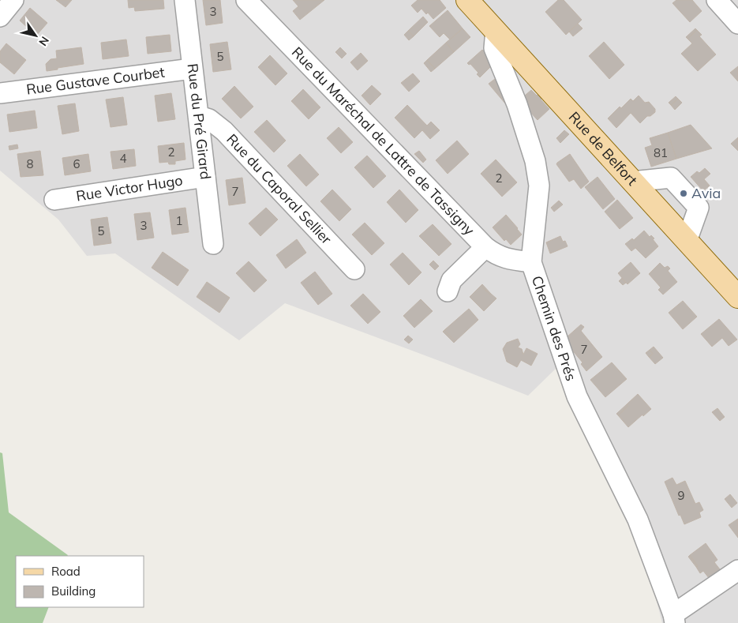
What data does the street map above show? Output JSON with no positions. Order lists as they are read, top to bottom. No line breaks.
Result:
{"streets":{"main road":["Rue de Belfort"],"street":["Rue Gustave Courbet","Rue du Pré Girard","Rue du Maréchal de Lattre de Tassigny","Rue Victor Hugo","Rue du Caporal Sellier","Chemin des Prés"]},"crossings":[["Rue Gustave Courbet","Rue du Pré Girard"],["Rue du Pré Girard","Rue Victor Hugo"],["Rue du Pré Girard","Rue du Caporal Sellier"],["Rue du Maréchal de Lattre de Tassigny","Chemin des Prés"],["Rue de Belfort","Chemin des Prés"]],"places":["Avia"],"house_numbers":["3","5","2","81","4","8","6","2","7","1","3","5","7","9"],"legend":["Road","Building"],"north":"bottom right"}
